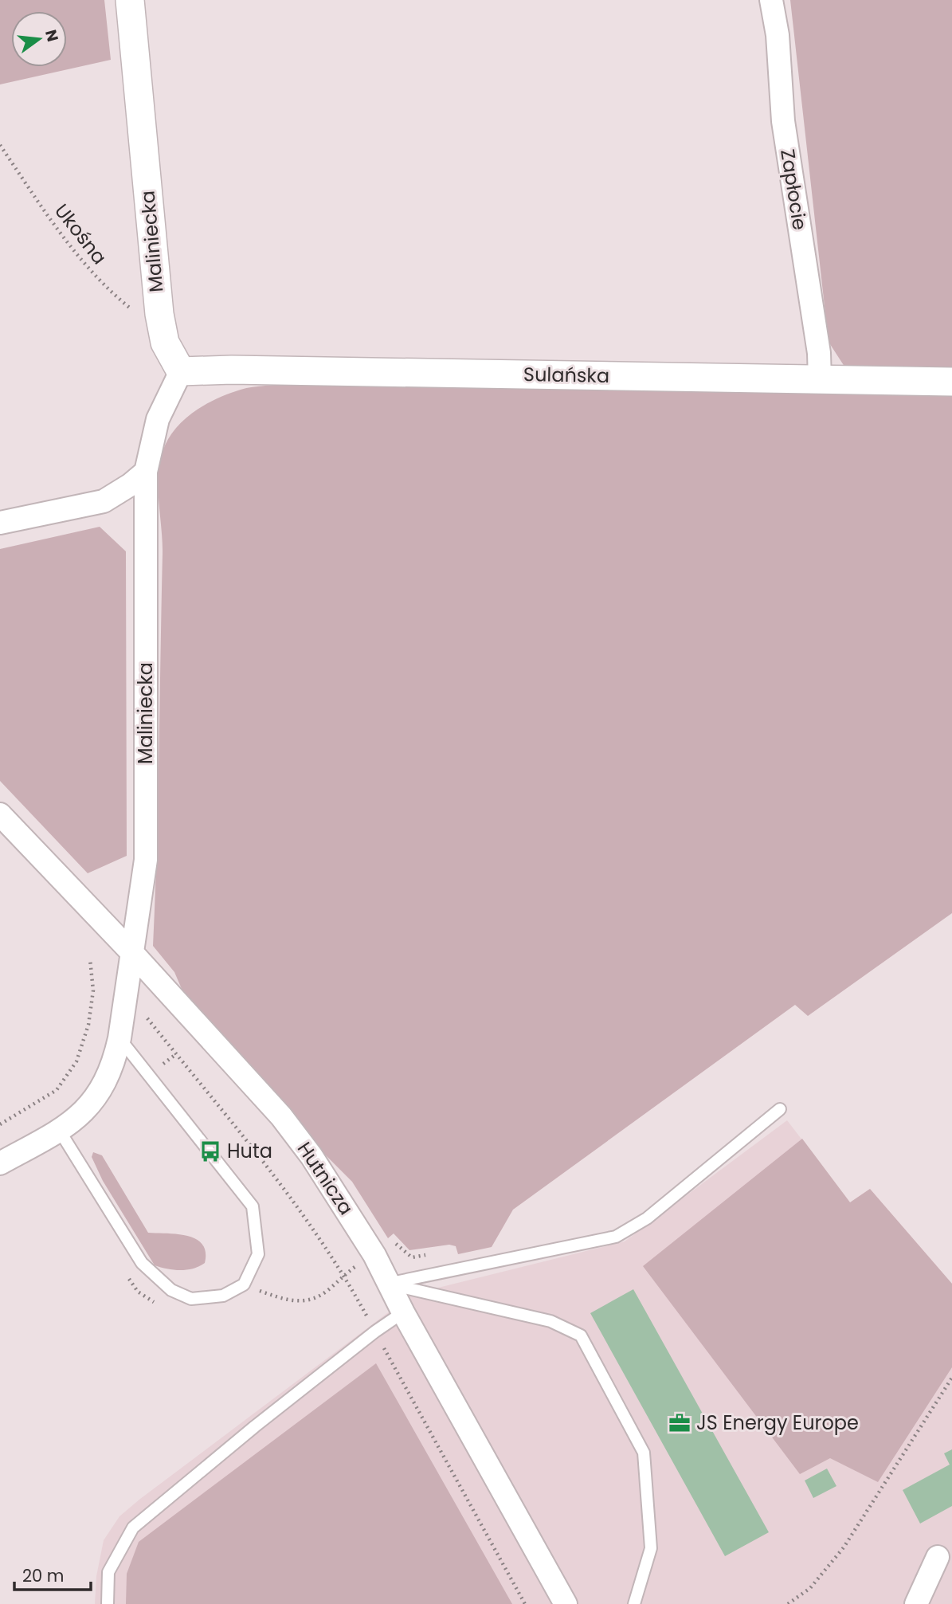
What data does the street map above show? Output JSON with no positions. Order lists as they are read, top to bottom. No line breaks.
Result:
{"streets":{"street":["Zapłocie","Maliniecka","Sulańska","Hutnicza"],"path":["Ukośna"]},"crossings":[["Zapłocie","Sulańska"],["Ukośna","Maliniecka"],["Maliniecka","Sulańska"],["Maliniecka","Hutnicza"]],"places":{"bus stop":["Huta"],"office":["JS Energy Europe"]},"scale_bar":"20 m","north":"right"}
